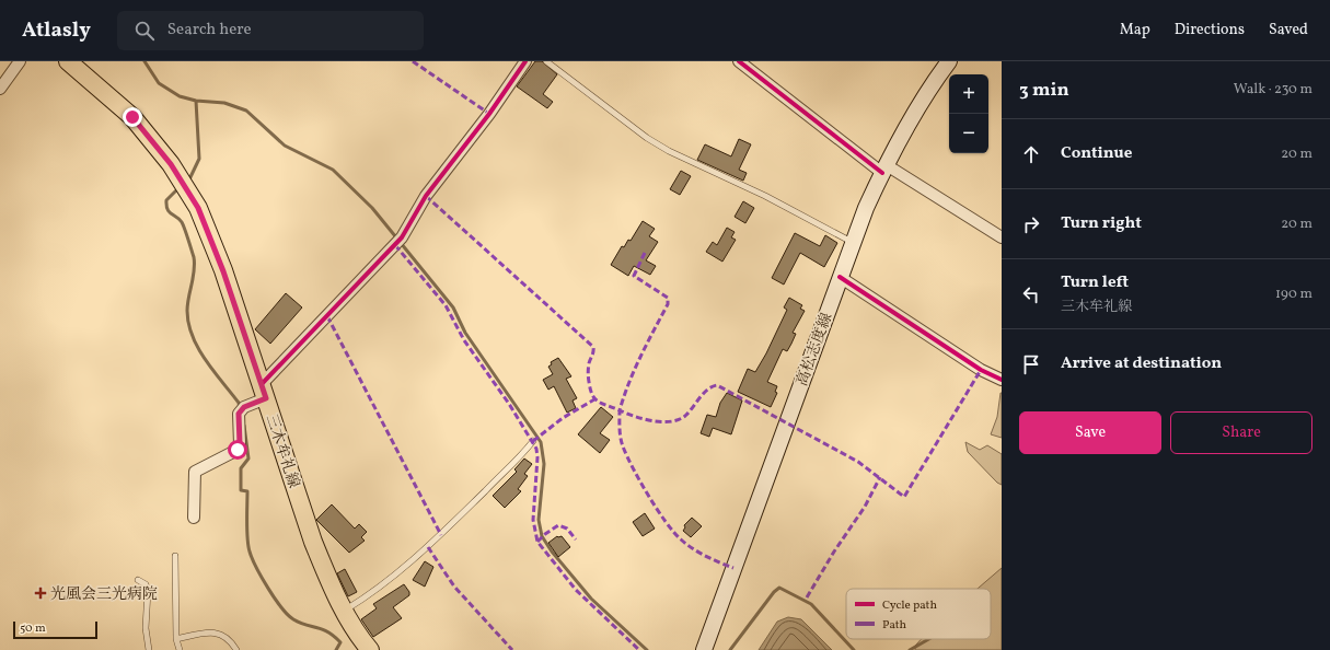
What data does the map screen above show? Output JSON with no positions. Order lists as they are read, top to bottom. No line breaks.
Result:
{"streets":{"main road":["高松志度線","三木牟礼線"]},"places":{"health":["光風会三光病院"]},"legend":["Cycle path","Path"],"scale_bar":"50 m","page":{"header":"Atlasly","search":"Search here","nav":["Map","Directions","Saved"],"heading":["3 min","Walk · 230 m"],"map_buttons":["+","−"],"list":[["Continue","20 m"],["Turn right","20 m"],["Turn left","三木牟礼線","190 m"],"Arrive at destination"],"buttons":["Save","Share"],"scale":"50 m"}}
